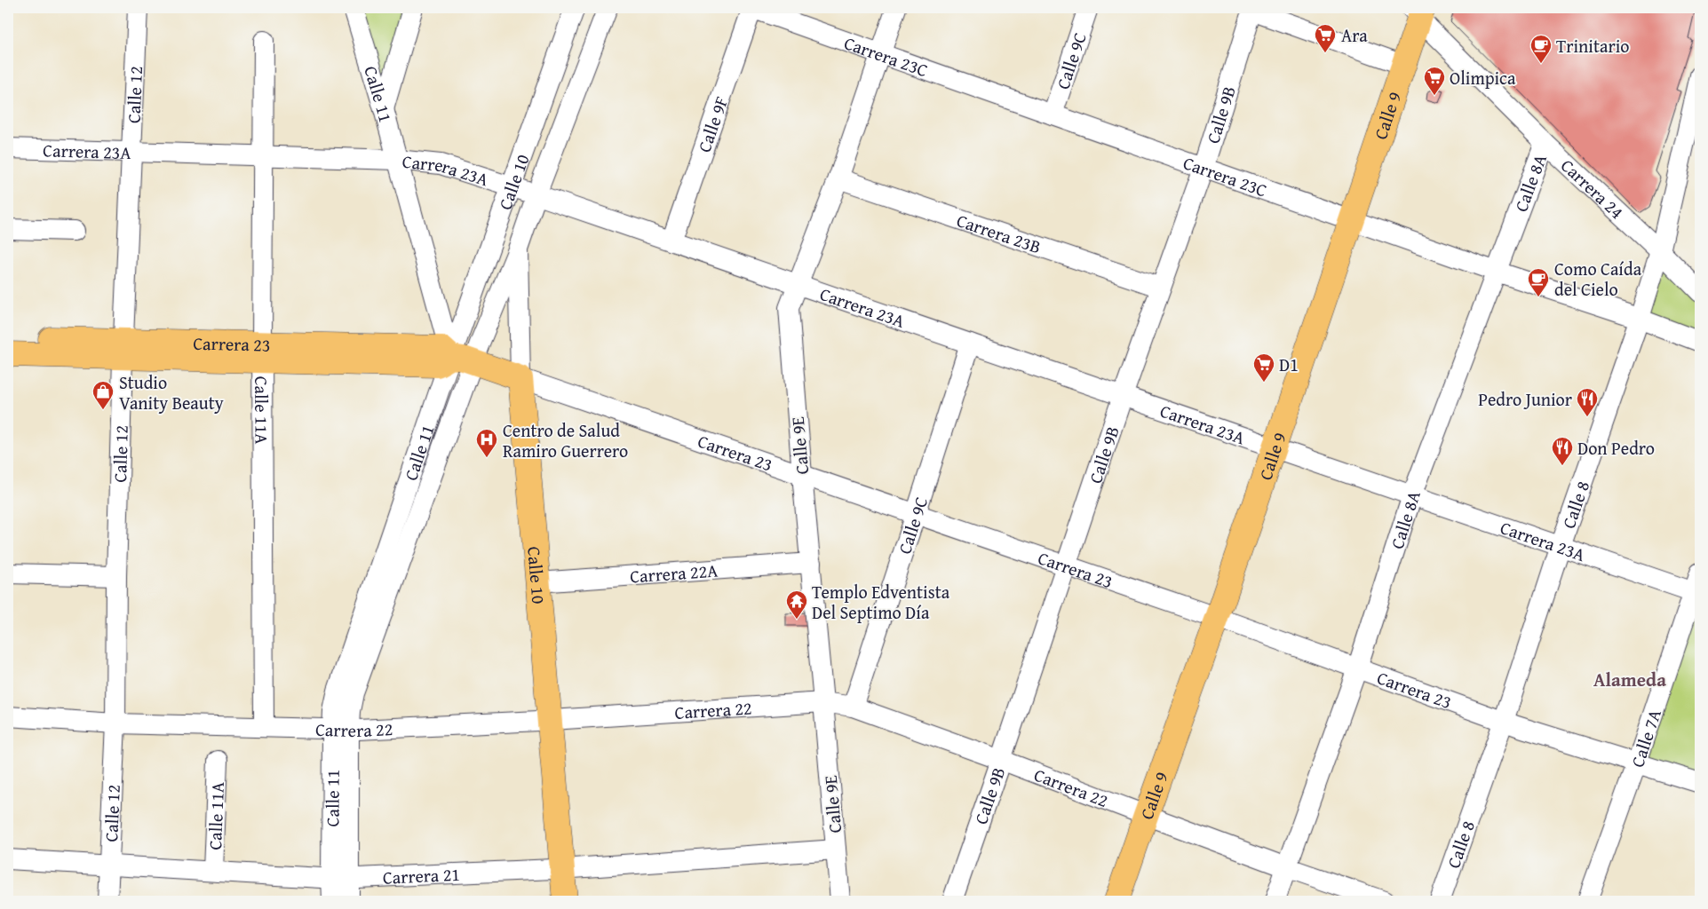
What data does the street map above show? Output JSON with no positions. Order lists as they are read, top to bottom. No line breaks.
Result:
{"streets":{"main road":["Calle 9","Calle 10","Carrera 23"],"street":["Carrera 23C","Calle 9C","Calle 11","Calle 12","Calle 9B","Calle 9F","Carrera 23A","Calle 8A","Carrera 24","Carrera 23B","Calle 11A","Calle 9E","Calle 8","Carrera 22A","Carrera 22","Calle 7A","Carrera 21"]},"crossings":[["Carrera 23C","Calle 9C"],["Carrera 23C","Calle 9B"],["Carrera 23C","Calle 9"],["Carrera 23C","Calle 9F"],["Carrera 23C","Calle 8A"],["Carrera 23C","Calle 9E"],["Carrera 23C","Calle 8"],["Calle 9C","Carrera 23A"],["Calle 9C","Carrera 23"],["Calle 9C","Carrera 22"],["Calle 11","Carrera 23A"],["Calle 11","Calle 10"],["Calle 11","Carrera 23"],["Calle 11","Carrera 22"],["Calle 11","Carrera 21"],["Calle 12","Carrera 23A"],["Calle 12","Carrera 23"],["Calle 12","Carrera 22"],["Calle 12","Carrera 21"],["Calle 9B","Carrera 23A"],["Calle 9B","Carrera 23B"],["Calle 9B","Carrera 23"],["Calle 9B","Carrera 22"],["Calle 9","Carrera 23A"],["Calle 9","Carrera 24"],["Calle 9","Carrera 23"],["Calle 9","Carrera 22"],["Calle 9F","Carrera 23A"],["Carrera 23A","Calle 10"],["Carrera 23A","Calle 8A"],["Carrera 23A","Calle 11A"],["Carrera 23A","Calle 9E"],["Carrera 23A","Calle 8"],["Carrera 23A","Calle 7A"],["Calle 10","Carrera 23"],["Calle 10","Carrera 22A"],["Calle 10","Carrera 22"],["Calle 10","Carrera 21"],["Calle 8A","Carrera 24"],["Calle 8A","Carrera 23"],["Calle 8A","Carrera 22"],["Carrera 24","Calle 8"],["Carrera 23B","Calle 9E"],["Carrera 23","Calle 11A"],["Carrera 23","Calle 9E"],["Carrera 23","Calle 8"],["Carrera 23","Calle 7A"],["Calle 11A","Carrera 22"],["Calle 11A","Carrera 21"],["Calle 9E","Carrera 22A"],["Calle 9E","Carrera 22"],["Calle 9E","Carrera 21"]],"districts":["Alameda"],"places":{"supermarket":["Ara","Olimpica","D1"],"cafe":["Trinitario","Como Caída del Cielo"],"shop":["Studio Vanity Beauty"],"restaurant":["Pedro Junior","Don Pedro"],"hospital":["Centro de Salud Ramiro Guerrero"],"temple":["Templo Edventista Del Septimo Día"]}}
